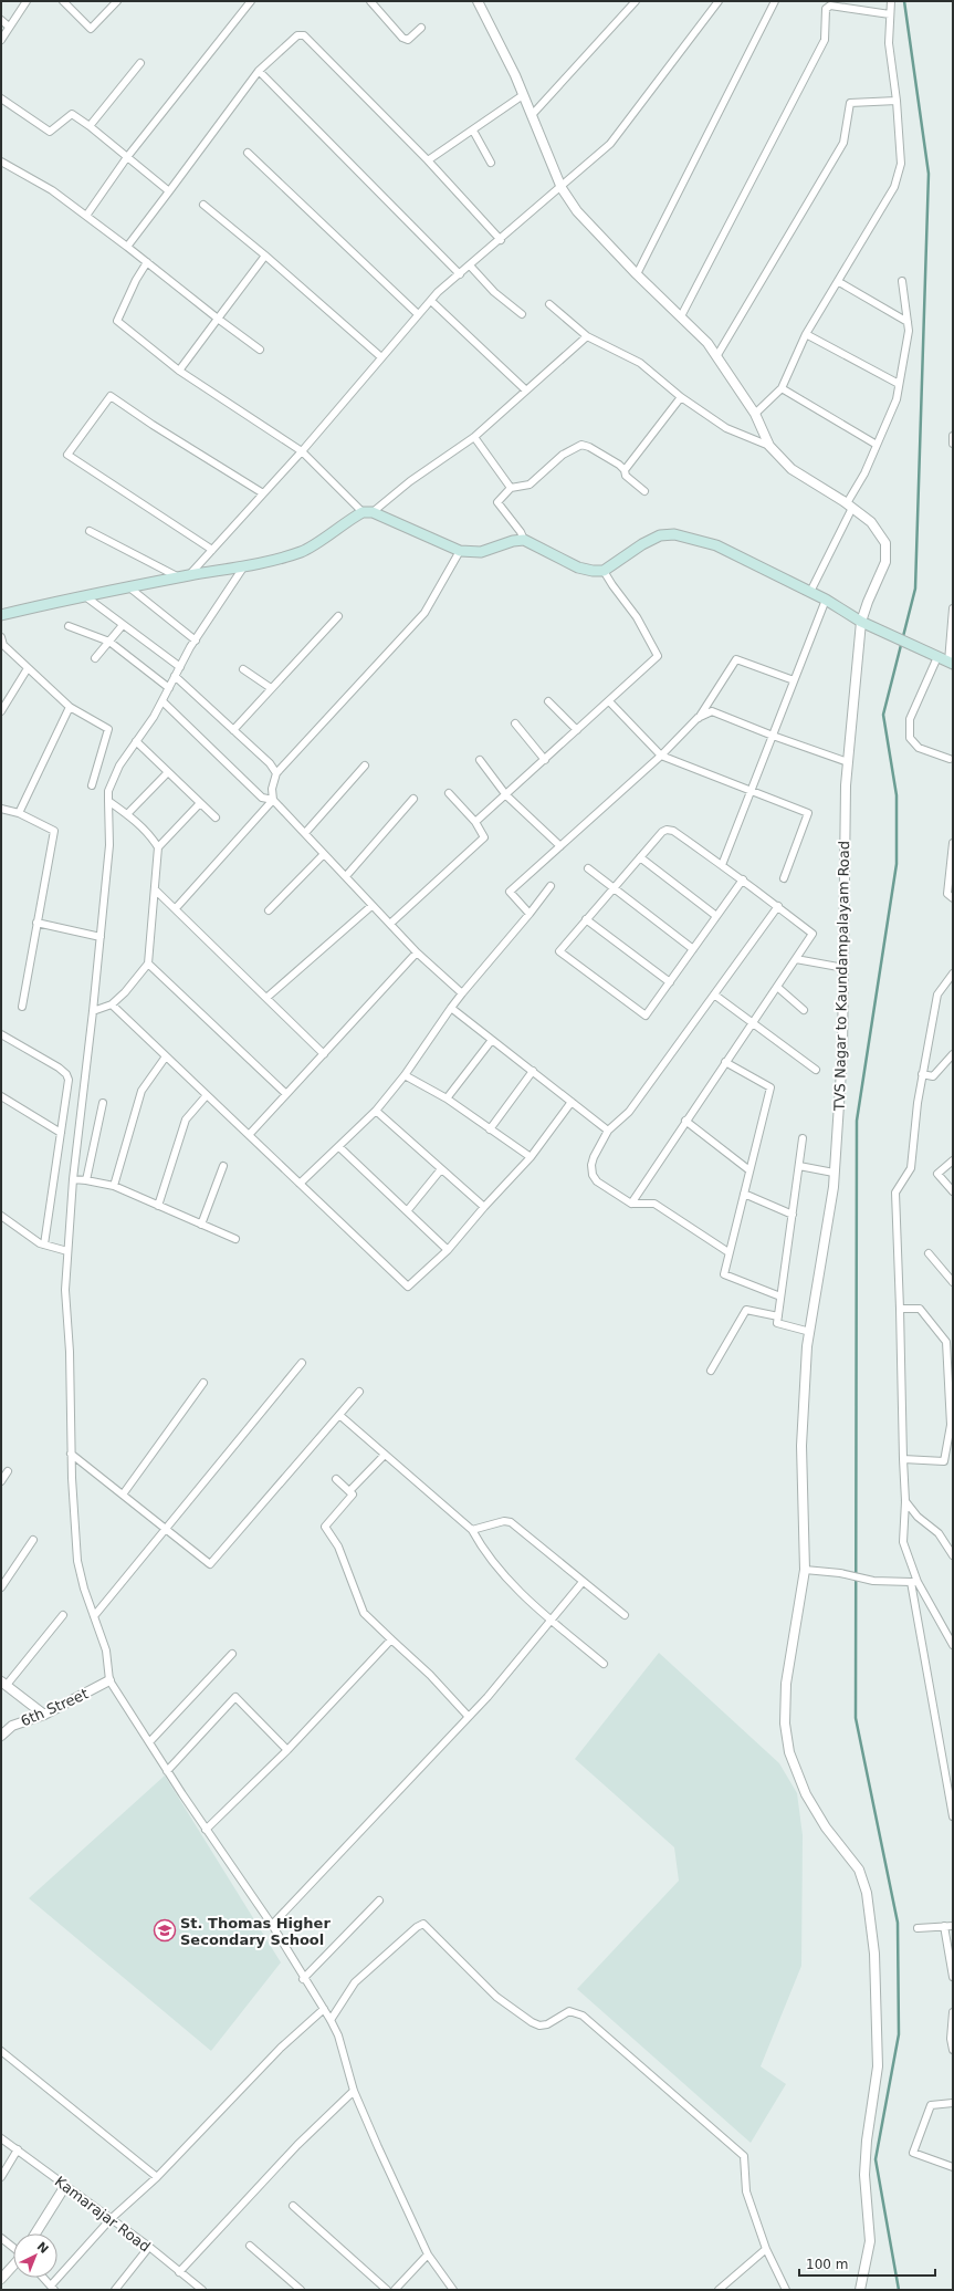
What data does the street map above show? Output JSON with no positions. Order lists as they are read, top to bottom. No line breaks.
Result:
{"streets":{"street":["TVS Nagar to Kaundampalayam Road","6th Street","Kamarajar Road"]},"places":{"school or university":["St. Thomas Higher Secondary School"]},"scale_bar":"100 m","north":"top right"}
